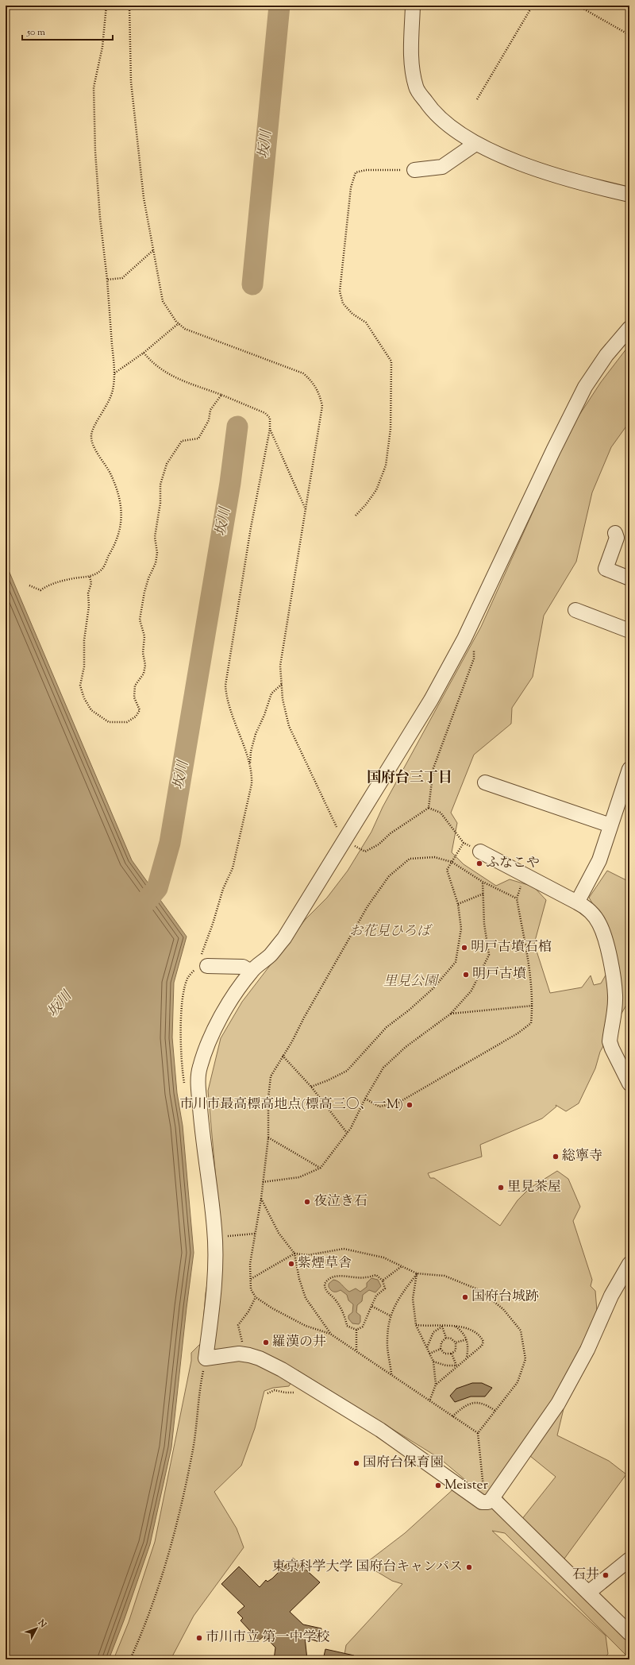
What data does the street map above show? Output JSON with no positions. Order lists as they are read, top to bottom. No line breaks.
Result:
{"districts":["国府台三丁目"],"water":["坂川"],"parks":["お花見ひろば","里見公園"],"places":["ふなこや","明戸古墳石棺","明戸古墳","市川市最高標高地点(標高三〇、一M)","総寧寺","里見茶屋","夜泣き石","紫煙草舎","国府台城跡","羅漢の井","国府台保育園","Meister","東京科学大学 国府台キャンパス","石井","市川市立 第一中学校"],"scale_bar":"50 m","north":"top right"}
